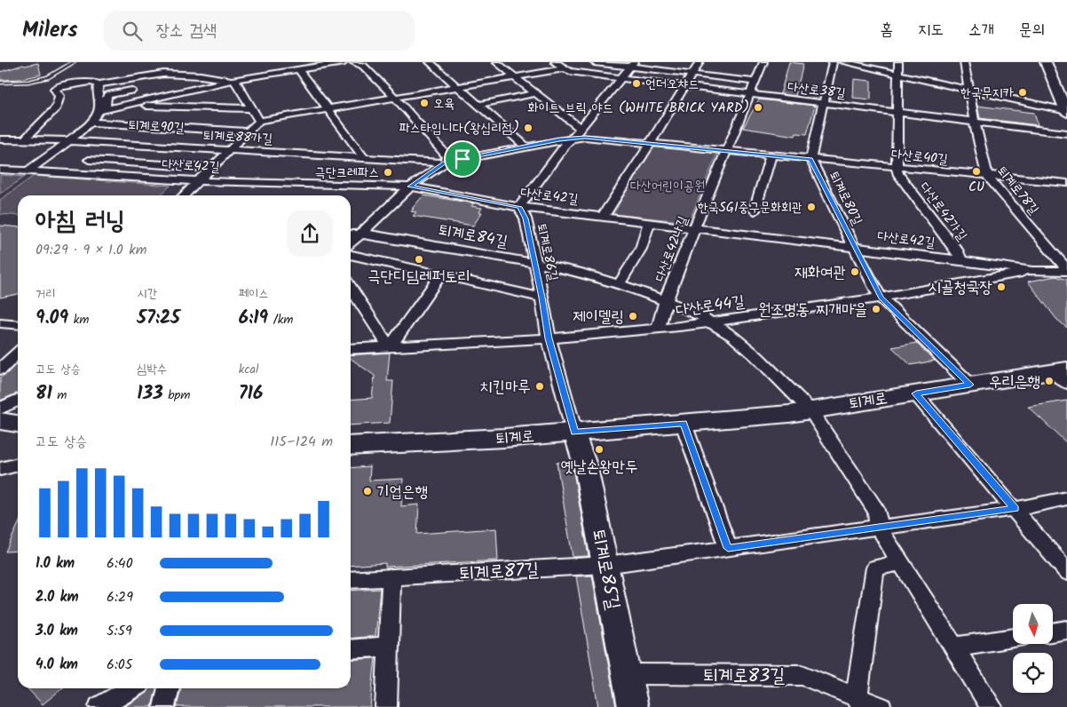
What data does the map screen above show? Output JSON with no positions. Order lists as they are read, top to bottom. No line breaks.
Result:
{"streets":{"main road":["퇴계로"],"street":["다산로38길","퇴계로90길","퇴계로88가길","다산로40길","다산로42길","퇴계로78길","퇴계로80길","다산로42가길","퇴계로84길","다산로42나길","퇴계로86길","다산로44길","퇴계로85길","퇴계로87길","퇴계로83길"]},"crossings":[["다산로38길","퇴계로78길"],["다산로38길","퇴계로80길"],["다산로38길","다산로42가길"],["다산로38길","다산로42나길"],["퇴계로88가길","다산로40길"],["다산로40길","퇴계로78길"],["다산로40길","퇴계로80길"],["다산로40길","다산로42가길"],["다산로40길","다산로42나길"],["다산로42길","퇴계로78길"],["다산로42길","퇴계로80길"],["다산로42길","다산로42가길"],["다산로42길","다산로42나길"],["다산로42길","퇴계로86길"],["다산로42길","다산로44길"],["퇴계로80길","다산로44길"],["퇴계로80길","퇴계로"],["퇴계로84길","다산로42나길"],["퇴계로84길","퇴계로86길"],["퇴계로84길","다산로44길"],["퇴계로84길","퇴계로"],["다산로42나길","다산로44길"],["퇴계로86길","다산로44길"],["퇴계로86길","퇴계로"],["퇴계로86길","퇴계로85길"],["퇴계로","퇴계로85길"],["퇴계로85길","퇴계로87길"],["퇴계로85길","퇴계로83길"]],"parks":["다산어린이공원"],"places":["언더오챠드","한국무지카","오육","화이트 브릭 야드 (WHITE BRICK YARD)","파스타입니다(왕십리점)","CU","극단크레파스","한국SGI중구문화회관","극단디딤레퍼토리","재화여관","시골청국장","원조명동 찌개마을","제이델링","우리은행","치킨마루","옛날손왕만두","기업은행"],"north":"bottom","page":{"header":"Milers","search":"장소 검색","nav":["홈","지도","소개","문의"],"heading":["아침 러닝","09:29 · 9 × 1.0 km"],"stats":[["거리","9.09 km"],["시간","57:25"],["페이스","6:19 /km"],["고도 상승","81 m"],["심박수","133 bpm"],["kcal","716"]],"chart":["고도 상승","115–124 m"],"list":[{"name":"1.0 km","note":"6:40"},{"name":"2.0 km","note":"6:29"},{"name":"3.0 km","note":"5:59"},{"name":"4.0 km","note":"6:05"}]}}
